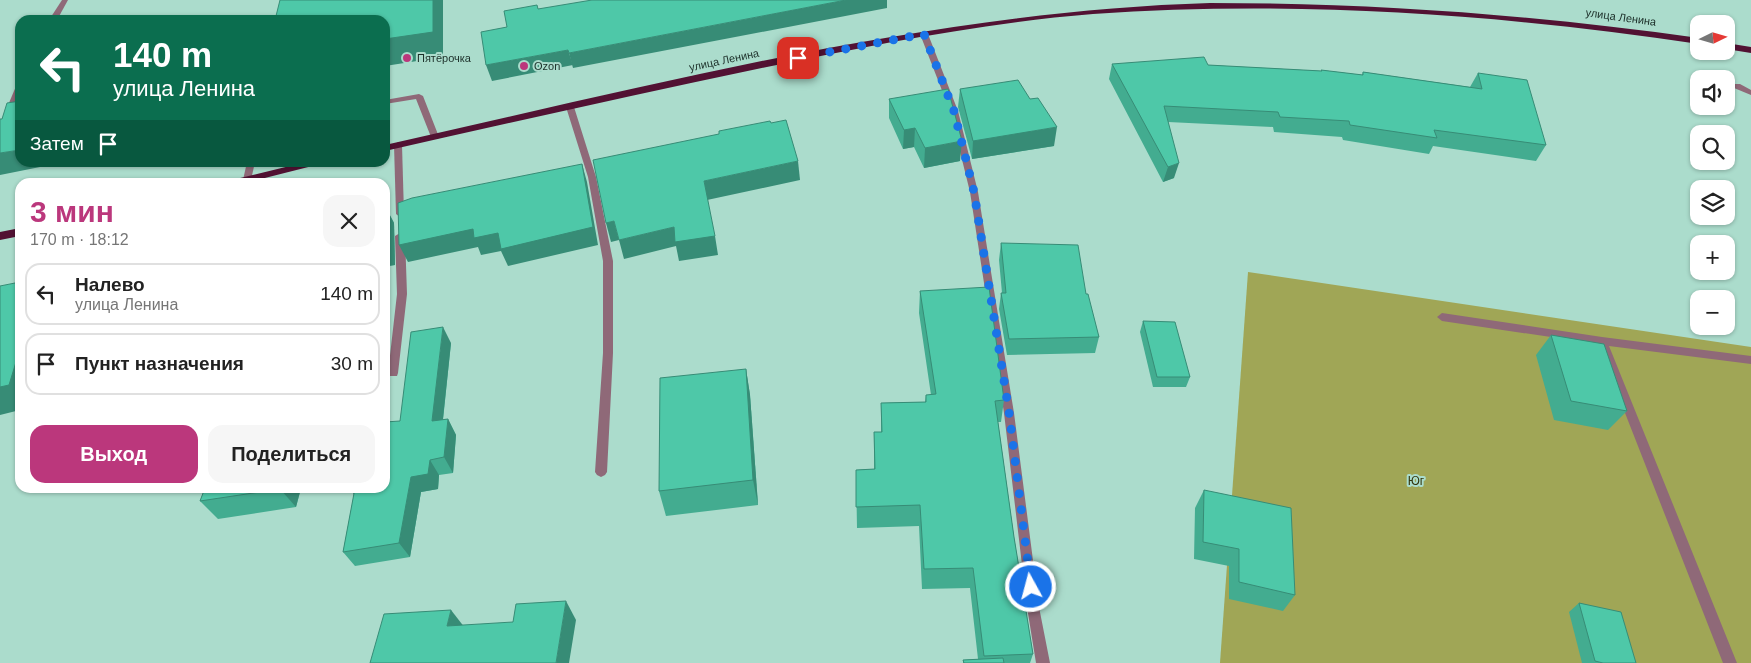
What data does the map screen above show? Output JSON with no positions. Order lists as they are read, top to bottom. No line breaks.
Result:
{"streets":{"main road":["улица Ленина"]},"parks":["Юг"],"places":["Пятёрочка","Ozon"],"north":"right","page":{"map_buttons":["+","−"],"turn":["140 m","улица Ленина"],"then":"Затем","heading":["3 мин","170 m · 18:12"],"list":[{"name":"Налево","note":"улица Ленина","value":"140 m"},{"name":"Пункт назначения","value":"30 m"}],"buttons":["Выход","Поделиться"]}}
